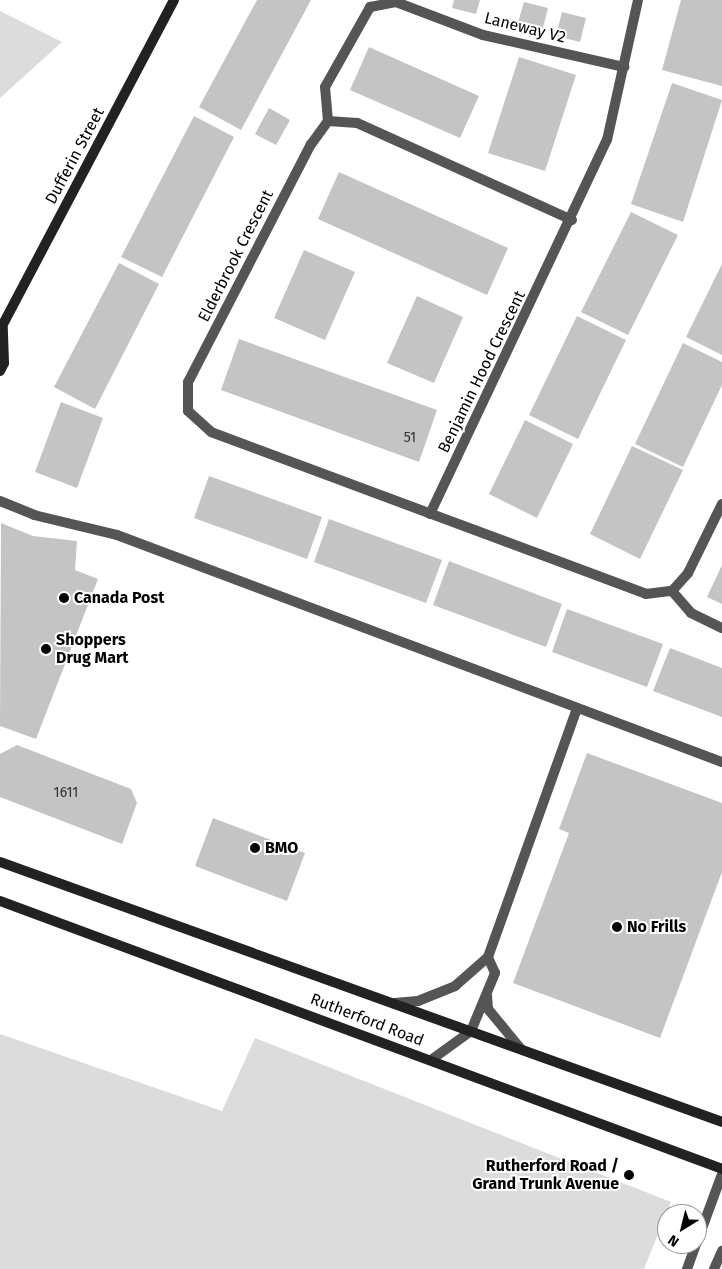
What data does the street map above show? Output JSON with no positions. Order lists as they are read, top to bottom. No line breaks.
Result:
{"streets":{"main road":["Dufferin Street","Rutherford Road"],"street":["Laneway V2","Elderbrook Crescent","Benjamin Hood Crescent"]},"crossings":[["Laneway V2","Elderbrook Crescent"],["Laneway V2","Benjamin Hood Crescent"],["Elderbrook Crescent","Benjamin Hood Crescent"]],"places":["Canada Post","Shoppers Drug Mart","BMO","No Frills","Rutherford Road / Grand Trunk Avenue"],"house_numbers":["51","1611"],"north":"bottom left"}
